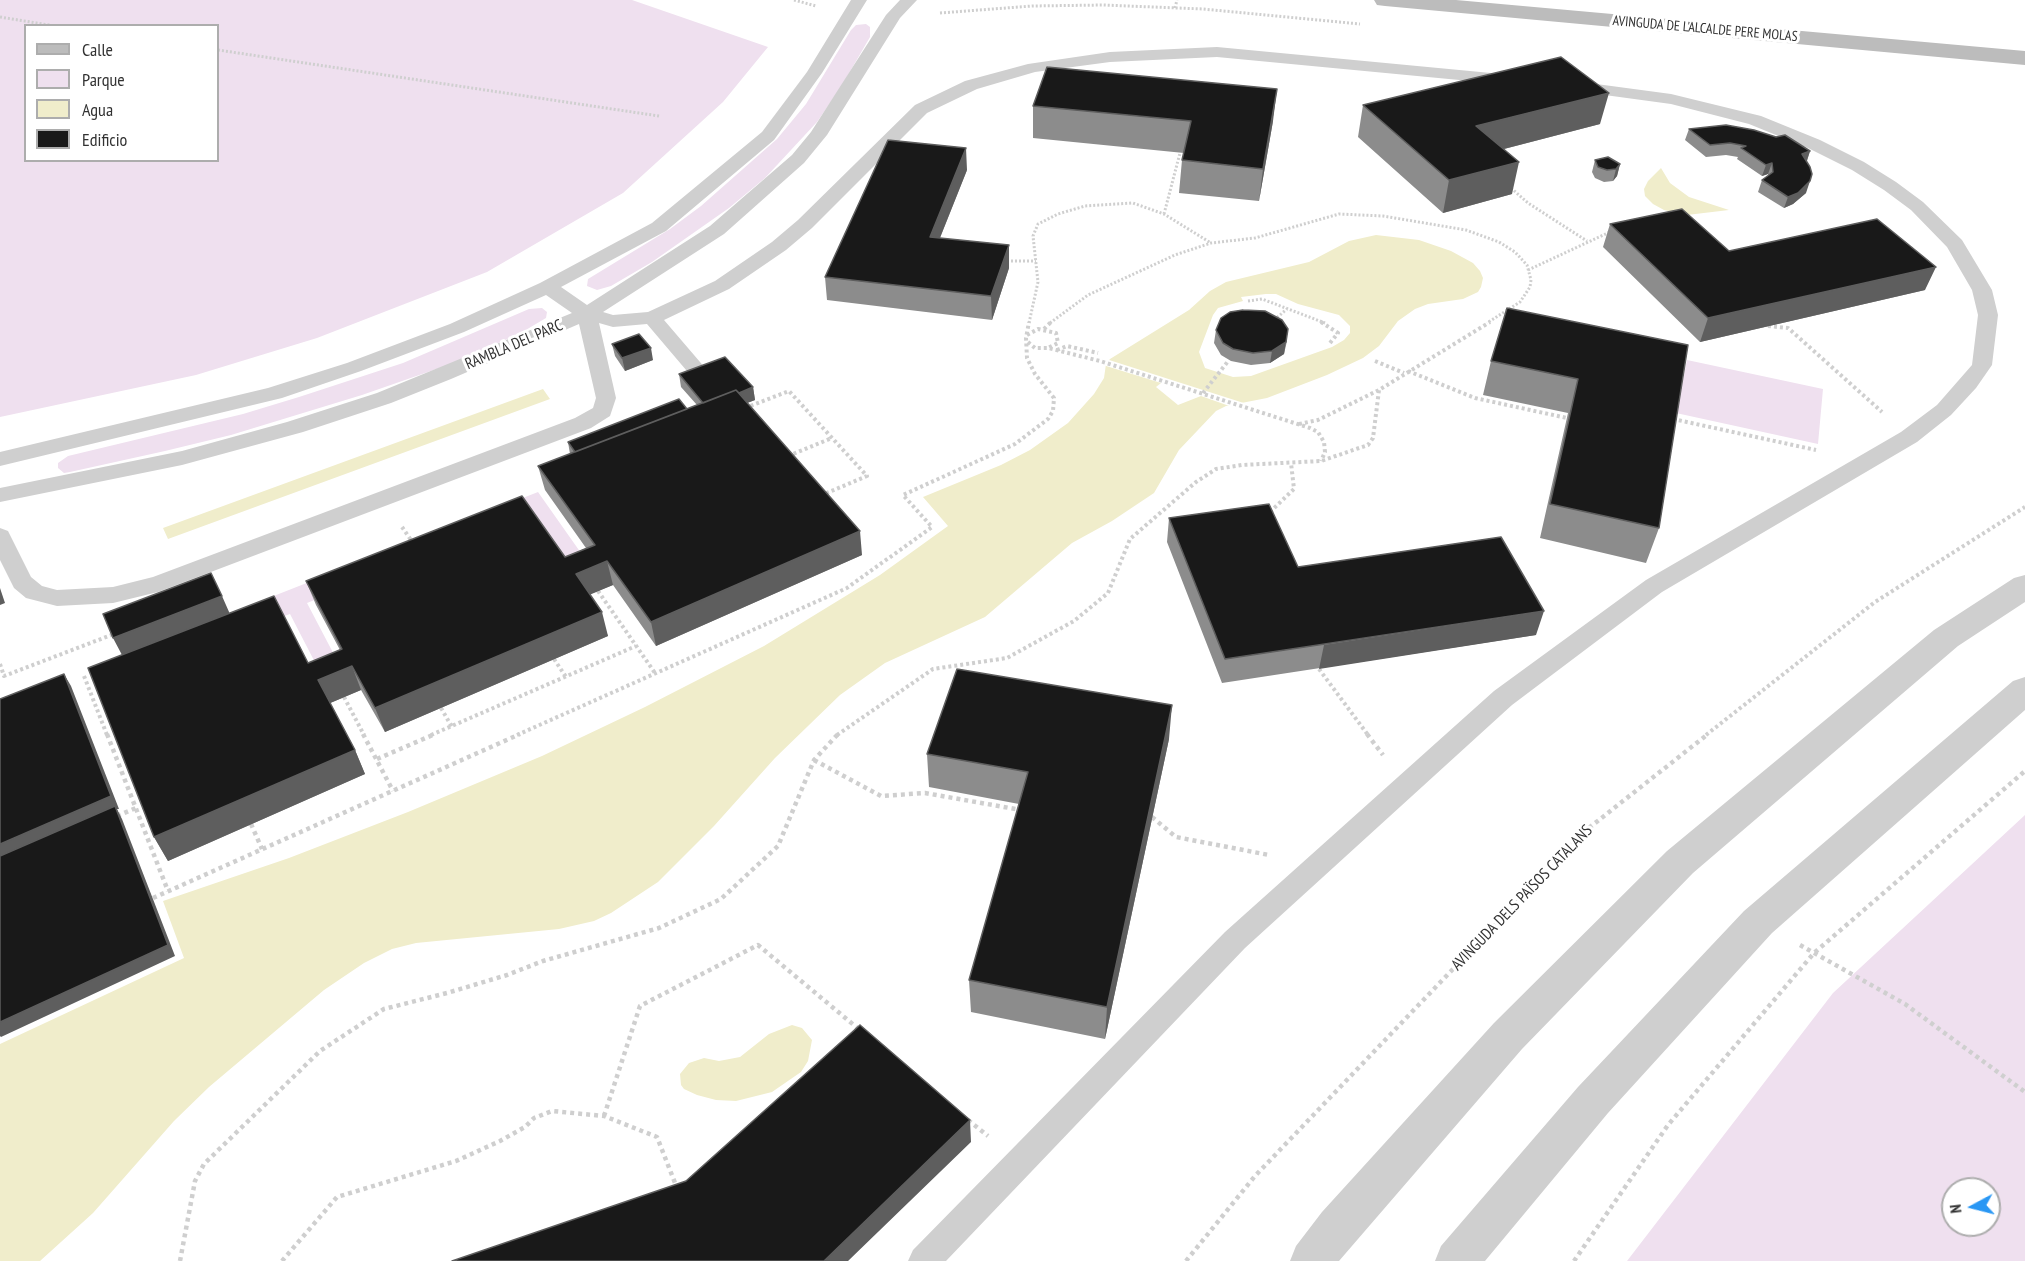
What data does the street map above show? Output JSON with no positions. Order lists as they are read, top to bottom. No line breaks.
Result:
{"streets":{"street":["AVINGUDA DE L'ALCALDE PERE MOLAS"],"lane":["RAMBLA DEL PARC"],"path":["AVINGUDA DELS PAÏSOS CATALANS"]},"legend":["Calle","Parque","Agua","Edificio"],"north":"left"}
